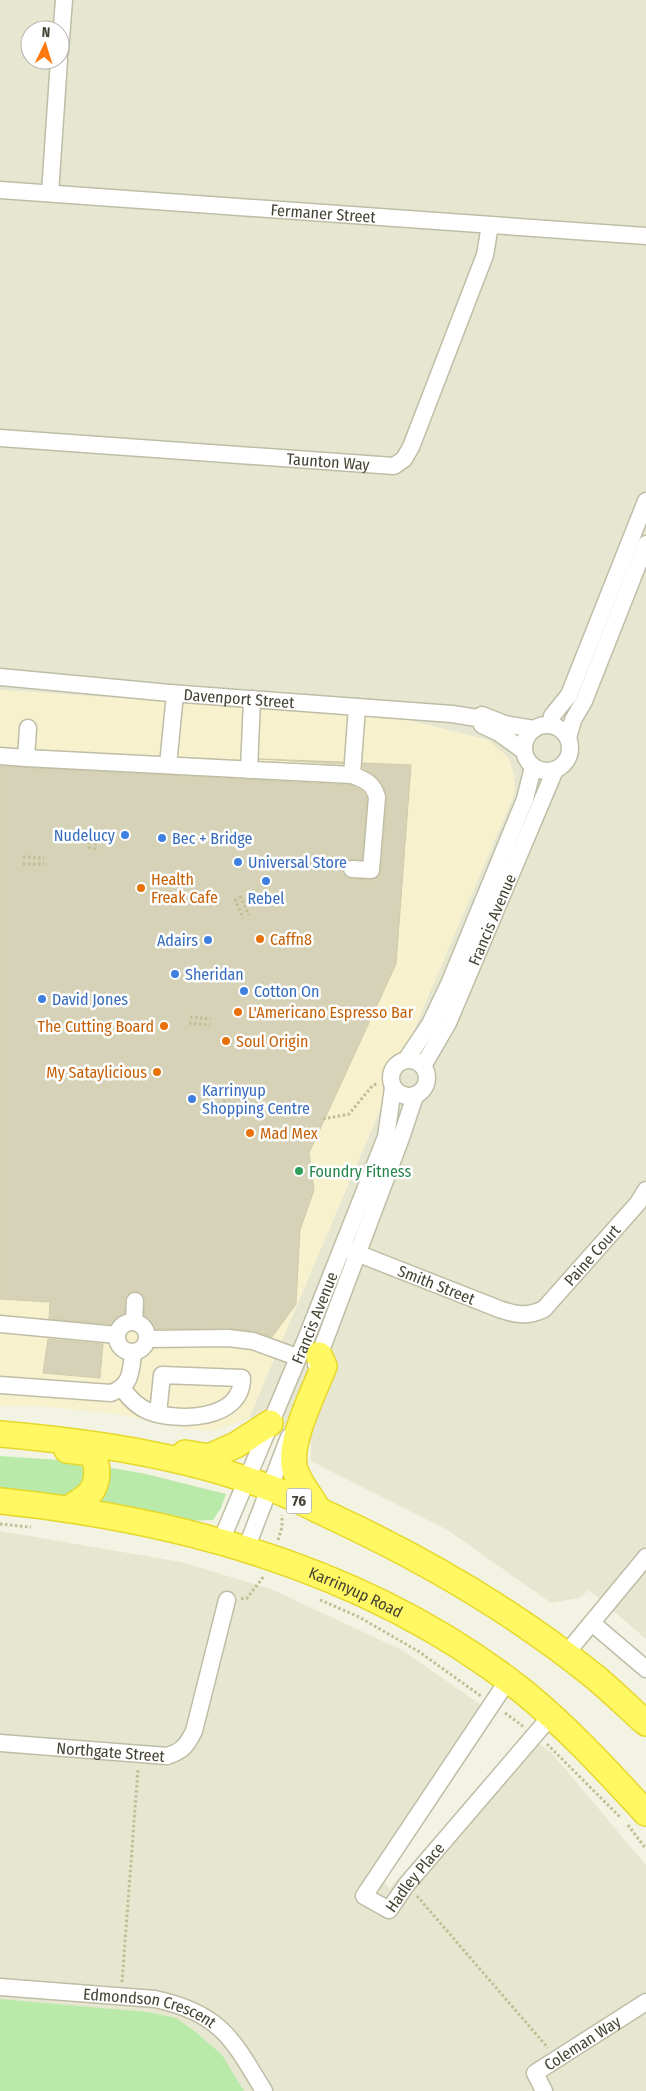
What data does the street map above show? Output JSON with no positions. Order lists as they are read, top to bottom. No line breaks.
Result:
{"streets":{"highway":["76","Karrinyup Road"],"street":["Fermaner Street","Taunton Way","Davenport Street","Francis Avenue","Paine Court","Smith Street","Northgate Street","Hadley Place","Edmondson Crescent","Coleman Way"]},"crossings":[["Fermaner Street","Taunton Way"],["Davenport Street","Francis Avenue"],["Francis Avenue","Smith Street"],["Francis Avenue","76"],["Francis Avenue","Karrinyup Road"],["Paine Court","Smith Street"],["Karrinyup Road","Hadley Place"]],"places":["Nudelucy","Bec + Bridge","Universal Store","Rebel","Health Freak Cafe","Caffn8","Adairs","Sheridan","Cotton On","David Jones","L'Americano Espresso Bar","The Cutting Board","Soul Origin","My Sataylicious","Karrinyup Shopping Centre","Mad Mex","Foundry Fitness"],"north":"top"}
